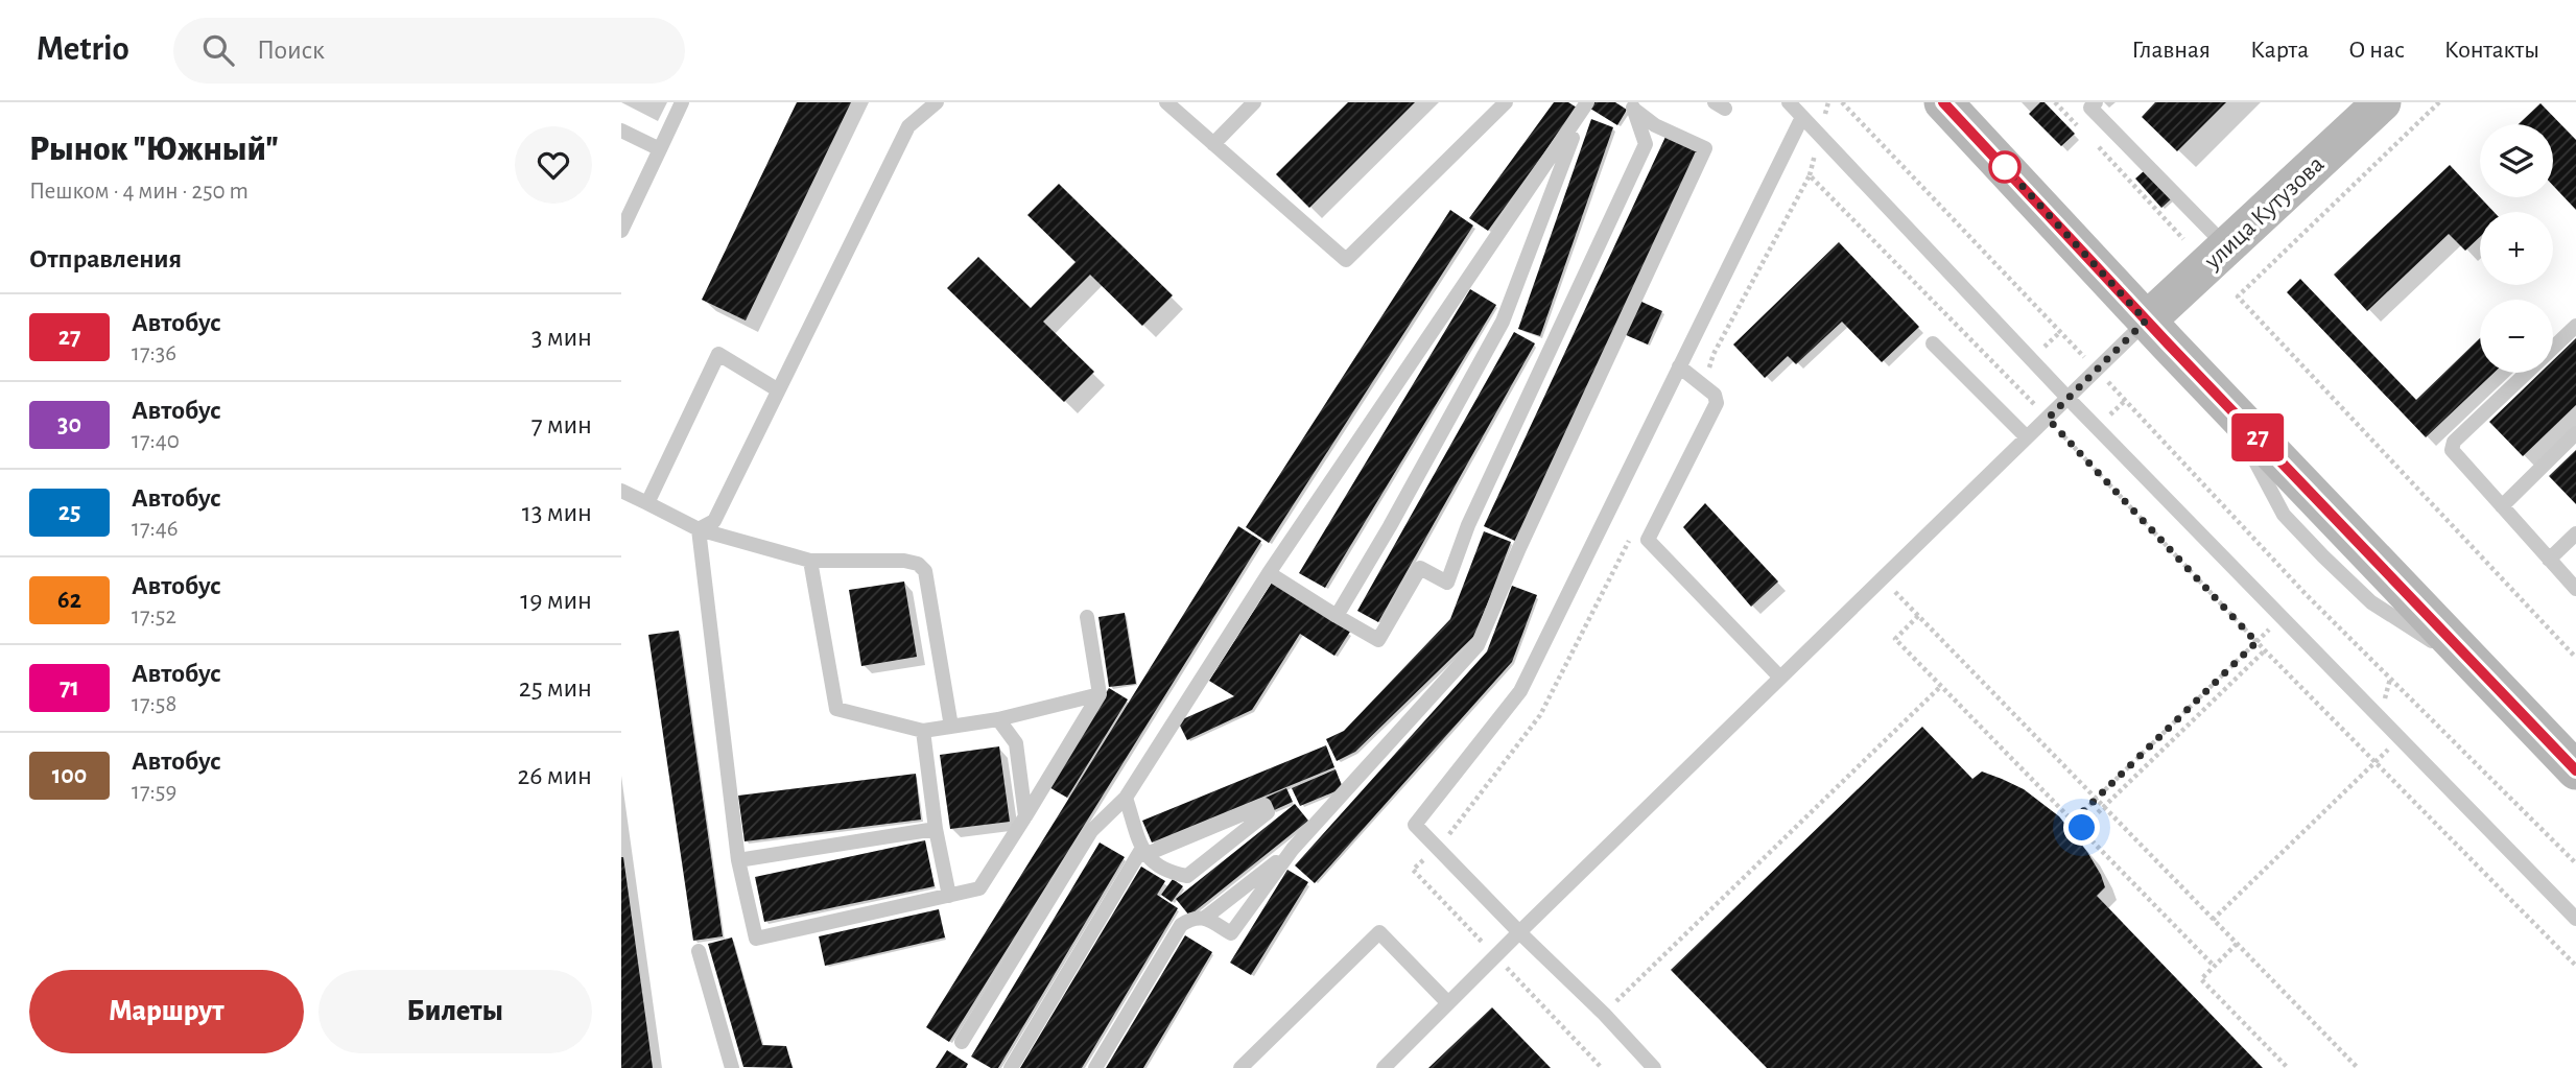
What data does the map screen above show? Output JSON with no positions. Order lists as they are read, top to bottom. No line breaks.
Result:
{"streets":{"main road":["улица Кутузова"]},"lines":["bus line 27"],"page":{"header":"Metrio","search":"Поиск","nav":["Главная","Карта","О нас","Контакты"],"heading":[["Рынок \"Южный\"","Пешком · 4 мин · 250 m"],"Отправления"],"on_map":"27","map_buttons":["+","−"],"list":[{"mark":"27","name":"Автобус","note":"17:36","value":"3 мин"},{"mark":"30","name":"Автобус","note":"17:40","value":"7 мин"},{"mark":"25","name":"Автобус","note":"17:46","value":"13 мин"},{"mark":"62","name":"Автобус","note":"17:52","value":"19 мин"},{"mark":"71","name":"Автобус","note":"17:58","value":"25 мин"},{"mark":"100","name":"Автобус","note":"17:59","value":"26 мин"}],"buttons":["Маршрут","Билеты"]}}
